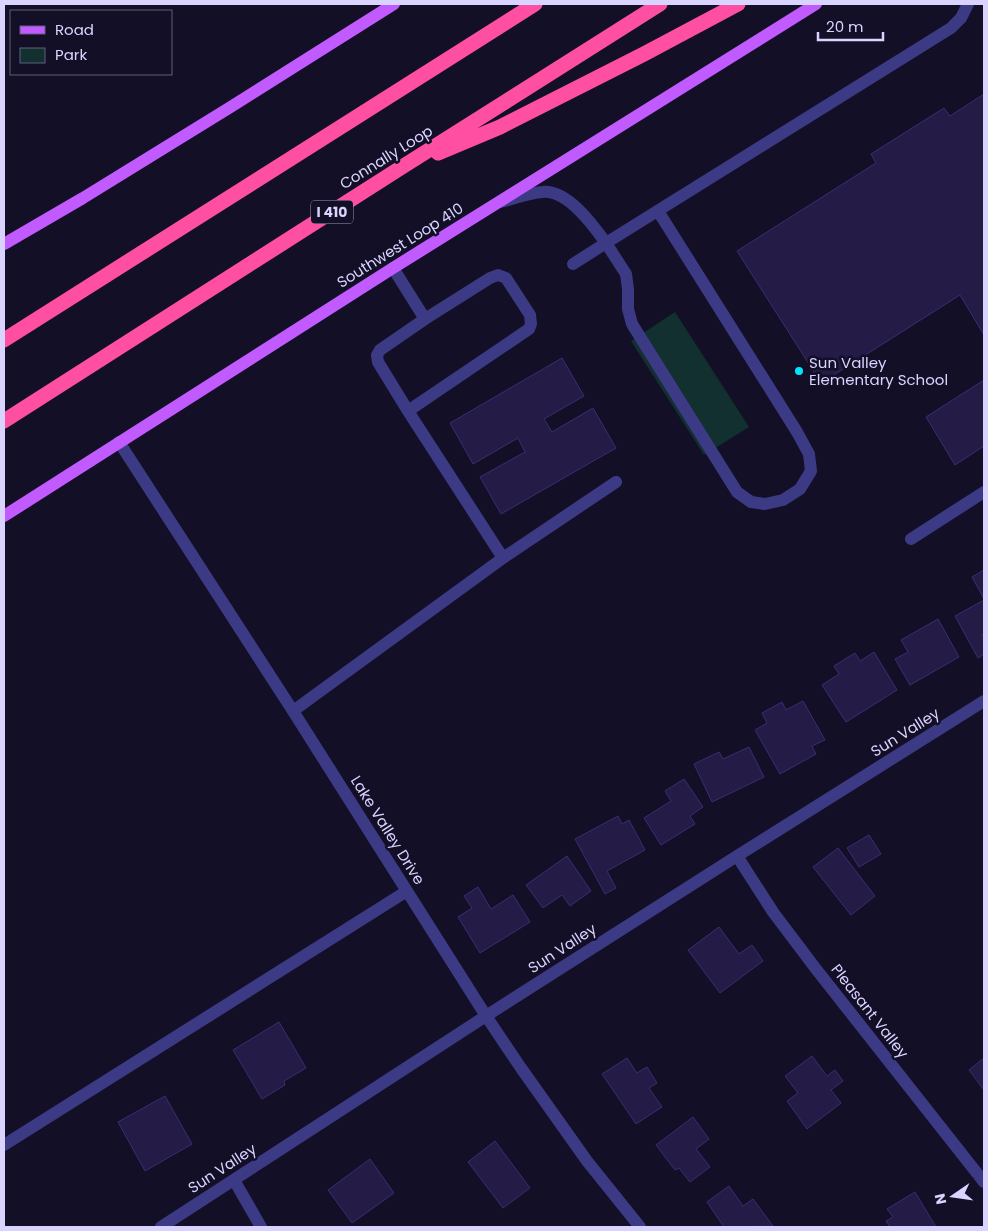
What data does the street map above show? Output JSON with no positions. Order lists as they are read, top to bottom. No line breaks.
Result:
{"streets":{"highway":["Connally Loop","I 410"],"main road":["Southwest Loop 410"],"street":["Sun Valley","Lake Valley Drive","Pleasant Valley"]},"crossings":[["Southwest Loop 410","Lake Valley Drive"],["Sun Valley","Lake Valley Drive"],["Sun Valley","Pleasant Valley"]],"places":["Sun Valley Elementary School"],"legend":["Road","Park"],"scale_bar":"20 m","north":"left"}
